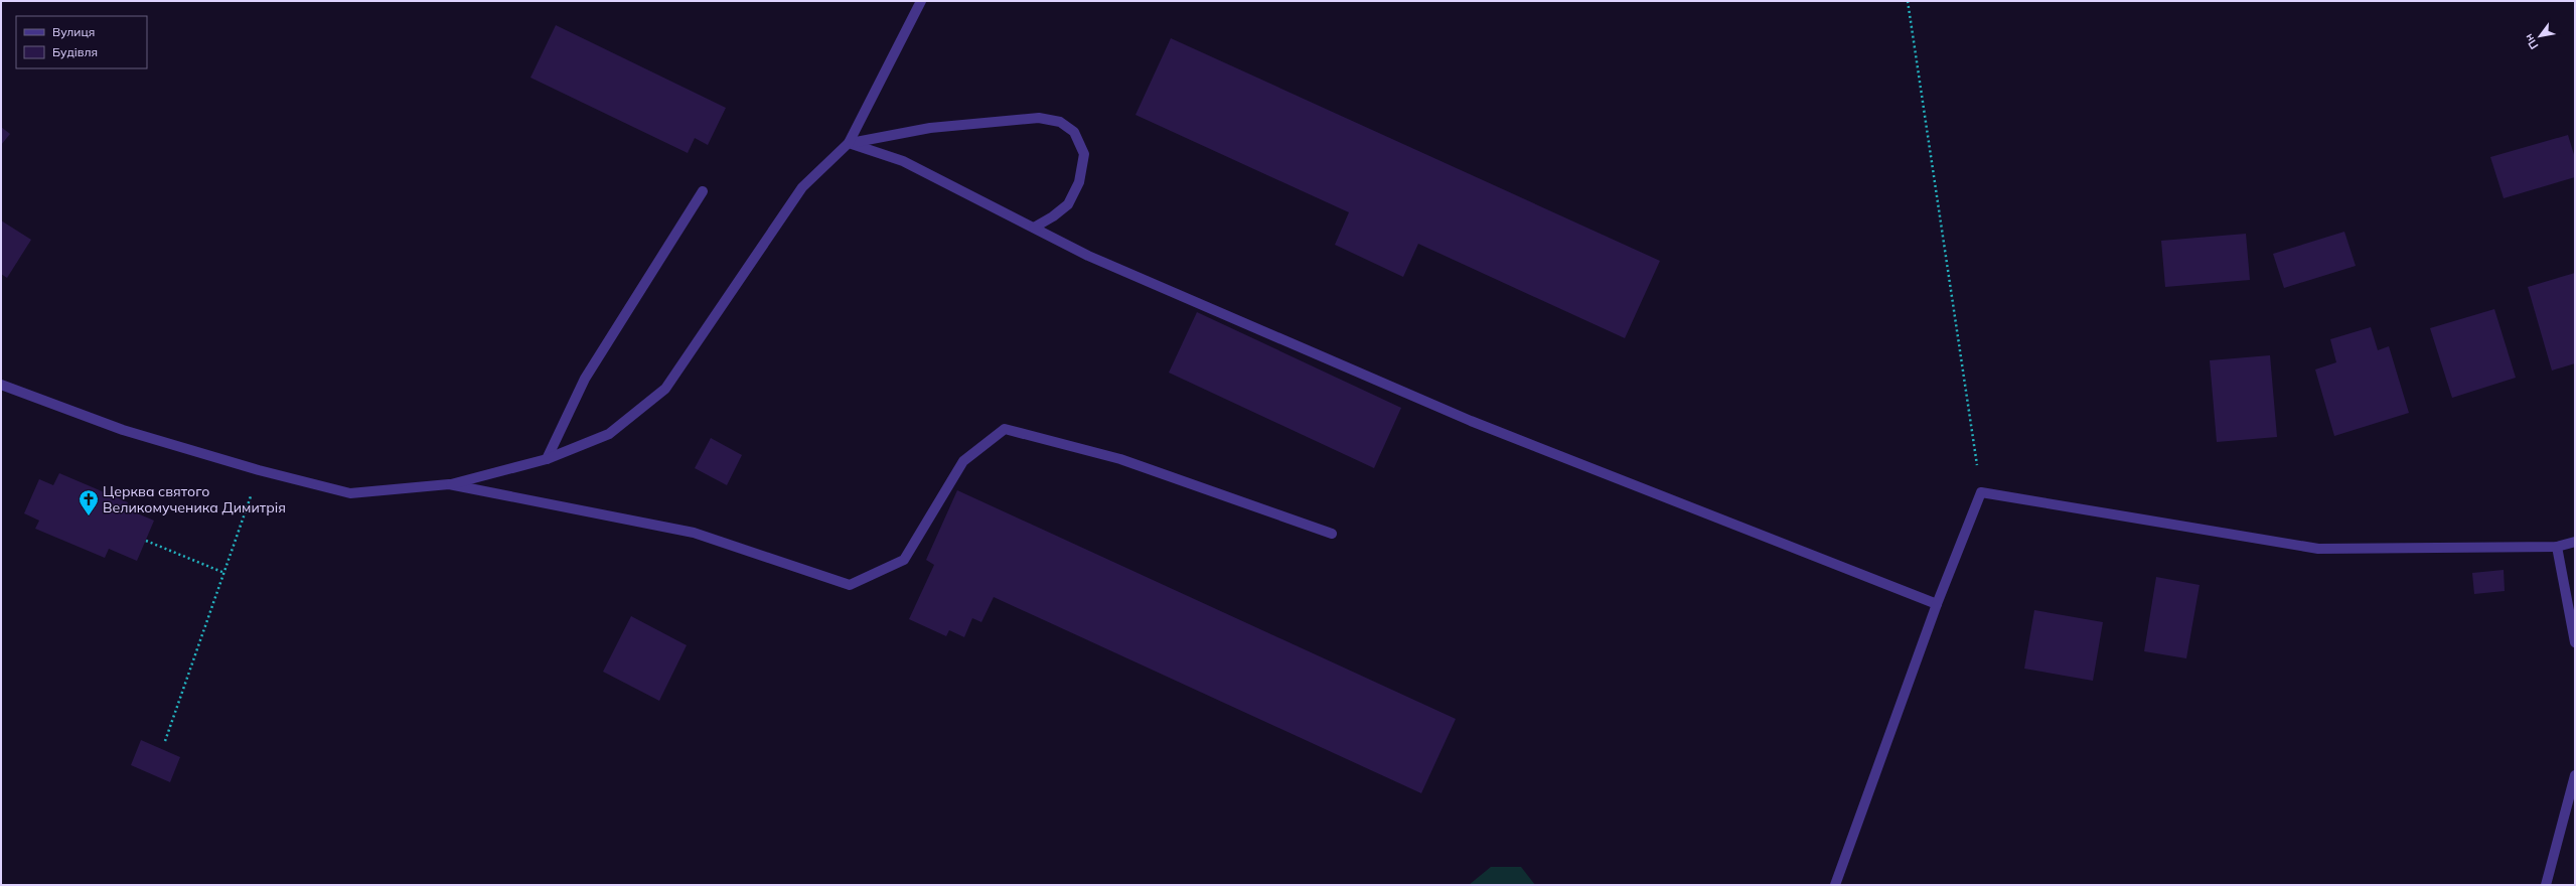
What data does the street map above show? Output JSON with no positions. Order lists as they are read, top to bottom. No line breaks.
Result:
{"places":{"church":["Церква святого Великомученика Димитрія"]},"legend":["Вулиця","Будівля"],"north":"bottom left"}
